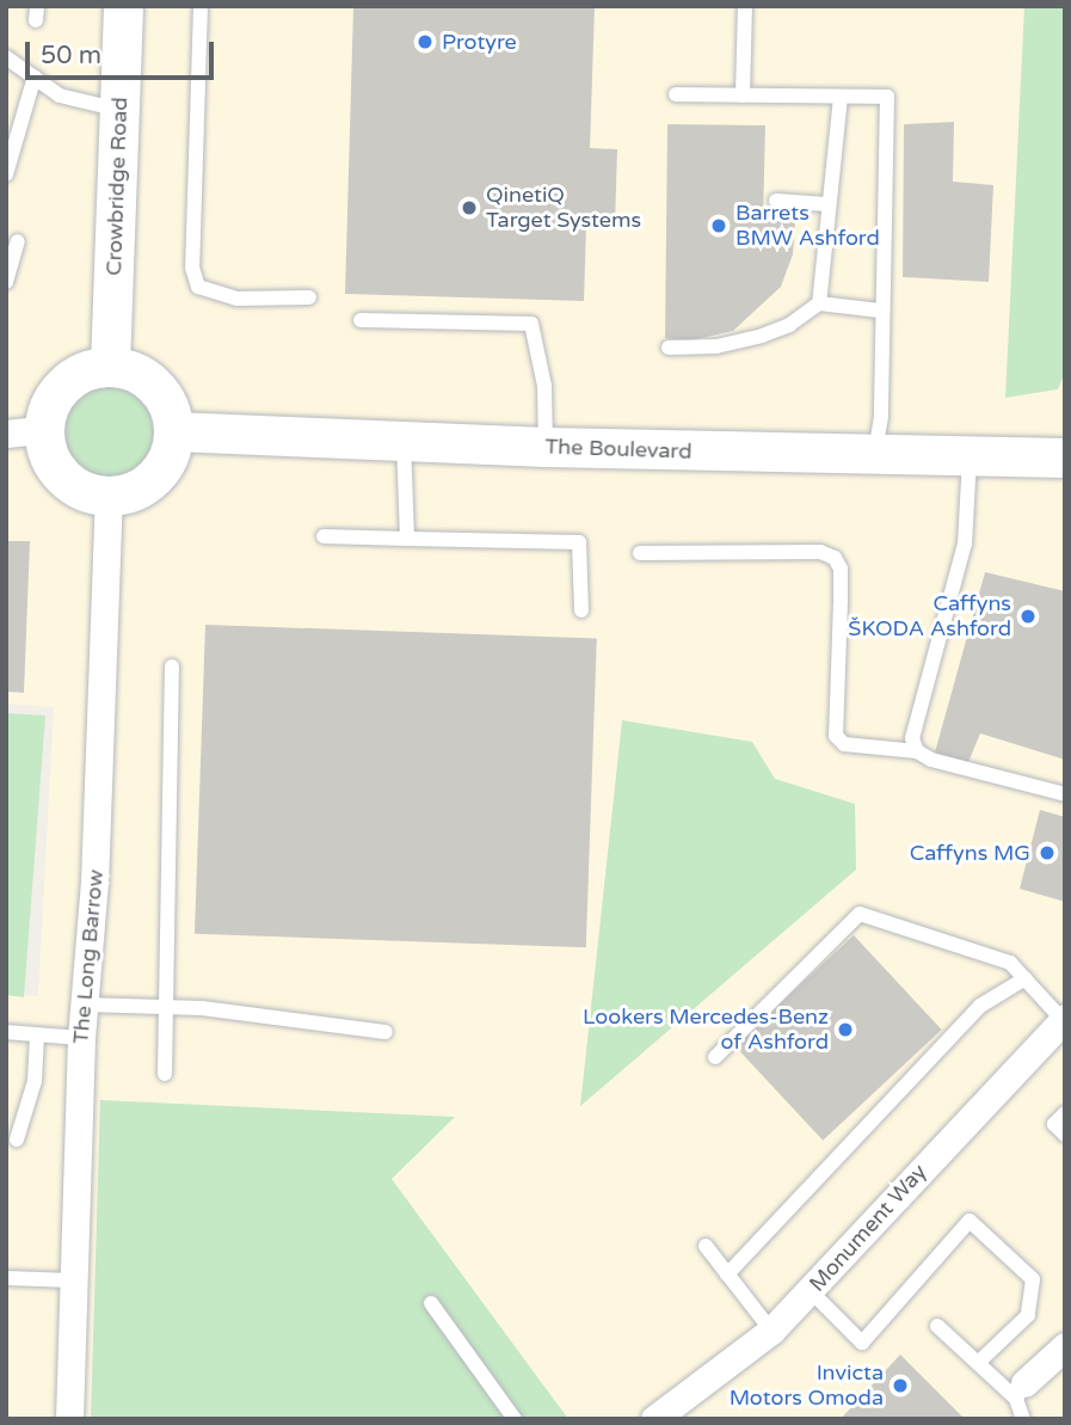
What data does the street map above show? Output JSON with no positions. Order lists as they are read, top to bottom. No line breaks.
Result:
{"streets":{"street":["Crowbridge Road","The Boulevard","The Long Barrow","Monument Way"]},"crossings":[["Crowbridge Road","The Boulevard"],["Crowbridge Road","The Long Barrow"],["The Boulevard","The Long Barrow"]],"places":["Protyre","QinetiQ Target Systems","Barrets BMW Ashford","Caffyns ŠKODA Ashford","Caffyns MG","Lookers Mercedes-Benz of Ashford","Invicta Motors Omoda"],"scale_bar":"50 m"}
